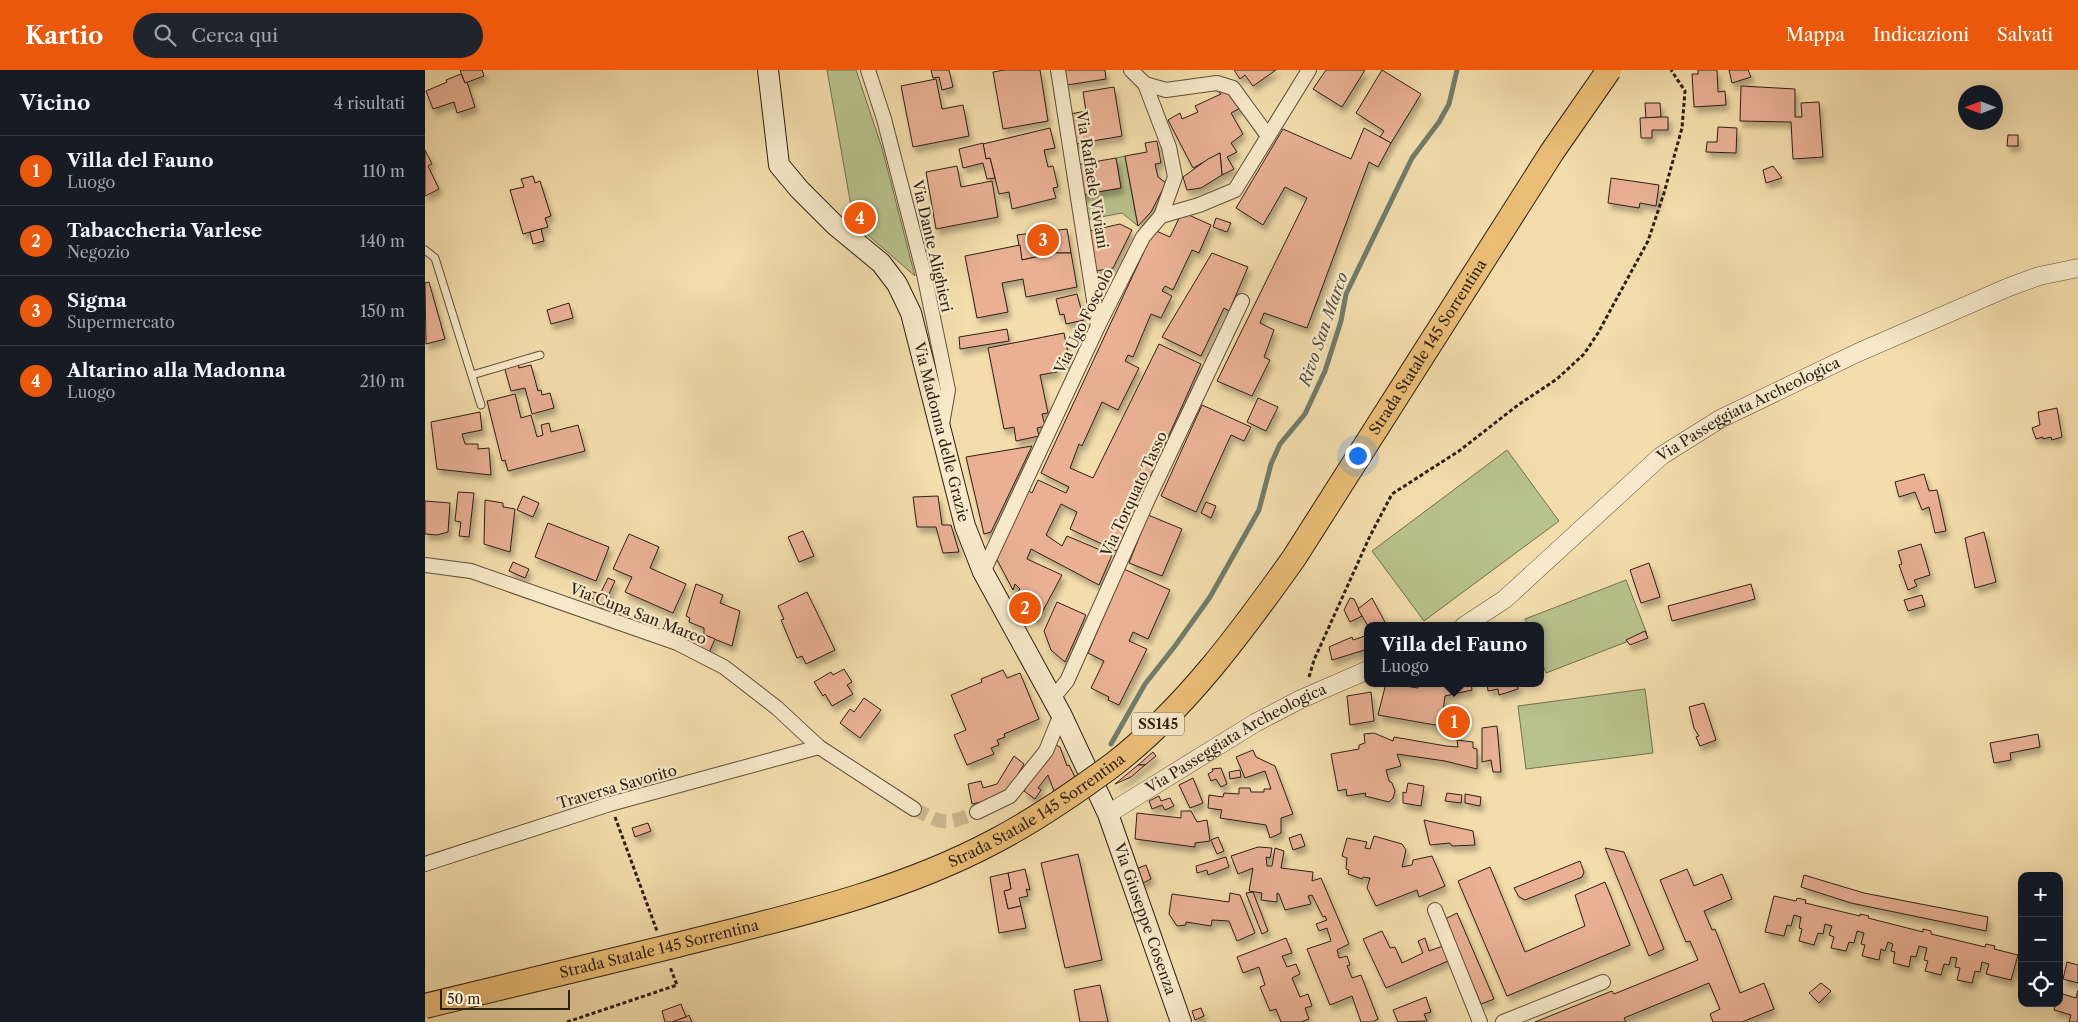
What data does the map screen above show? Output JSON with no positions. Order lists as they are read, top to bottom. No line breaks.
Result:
{"streets":{"highway":["Strada Statale 145 Sorrentina","SS145"],"main road":["Via Madonna delle Grazie","Via Giuseppe Cosenza"],"street":["Via Raffaele Viviani","Via Dante Alighieri","Via Ugo Foscolo","Via Passeggiata Archeologica","Via Torquato Tasso","Via Cupa San Marco","Traversa Savorito"]},"crossings":[["Via Raffaele Viviani","Via Ugo Foscolo"],["Via Dante Alighieri","Via Madonna delle Grazie"],["Via Ugo Foscolo","Via Madonna delle Grazie"],["Via Passeggiata Archeologica","Via Madonna delle Grazie"],["Via Passeggiata Archeologica","Via Giuseppe Cosenza"],["Via Madonna delle Grazie","Via Torquato Tasso"],["Via Madonna delle Grazie","Via Giuseppe Cosenza"],["Via Cupa San Marco","Traversa Savorito"]],"water":["Rivo San Marco"],"scale_bar":"50 m","north":"left","page":{"header":"Kartio","search":"Cerca qui","nav":["Mappa","Indicazioni","Salvati"],"heading":["Vicino","4 risultati"],"list":[{"mark":"1","name":"Villa del Fauno","note":"Luogo","value":"110 m"},{"mark":"2","name":"Tabaccheria Varlese","note":"Negozio","value":"140 m"},{"mark":"3","name":"Sigma","note":"Supermercato","value":"150 m"},{"mark":"4","name":"Altarino alla Madonna","note":"Luogo","value":"210 m"}],"pins":["4","3","2","1"],"popup":["Villa del Fauno","Luogo"],"map_buttons":["+","−"],"scale":"50 m"}}
